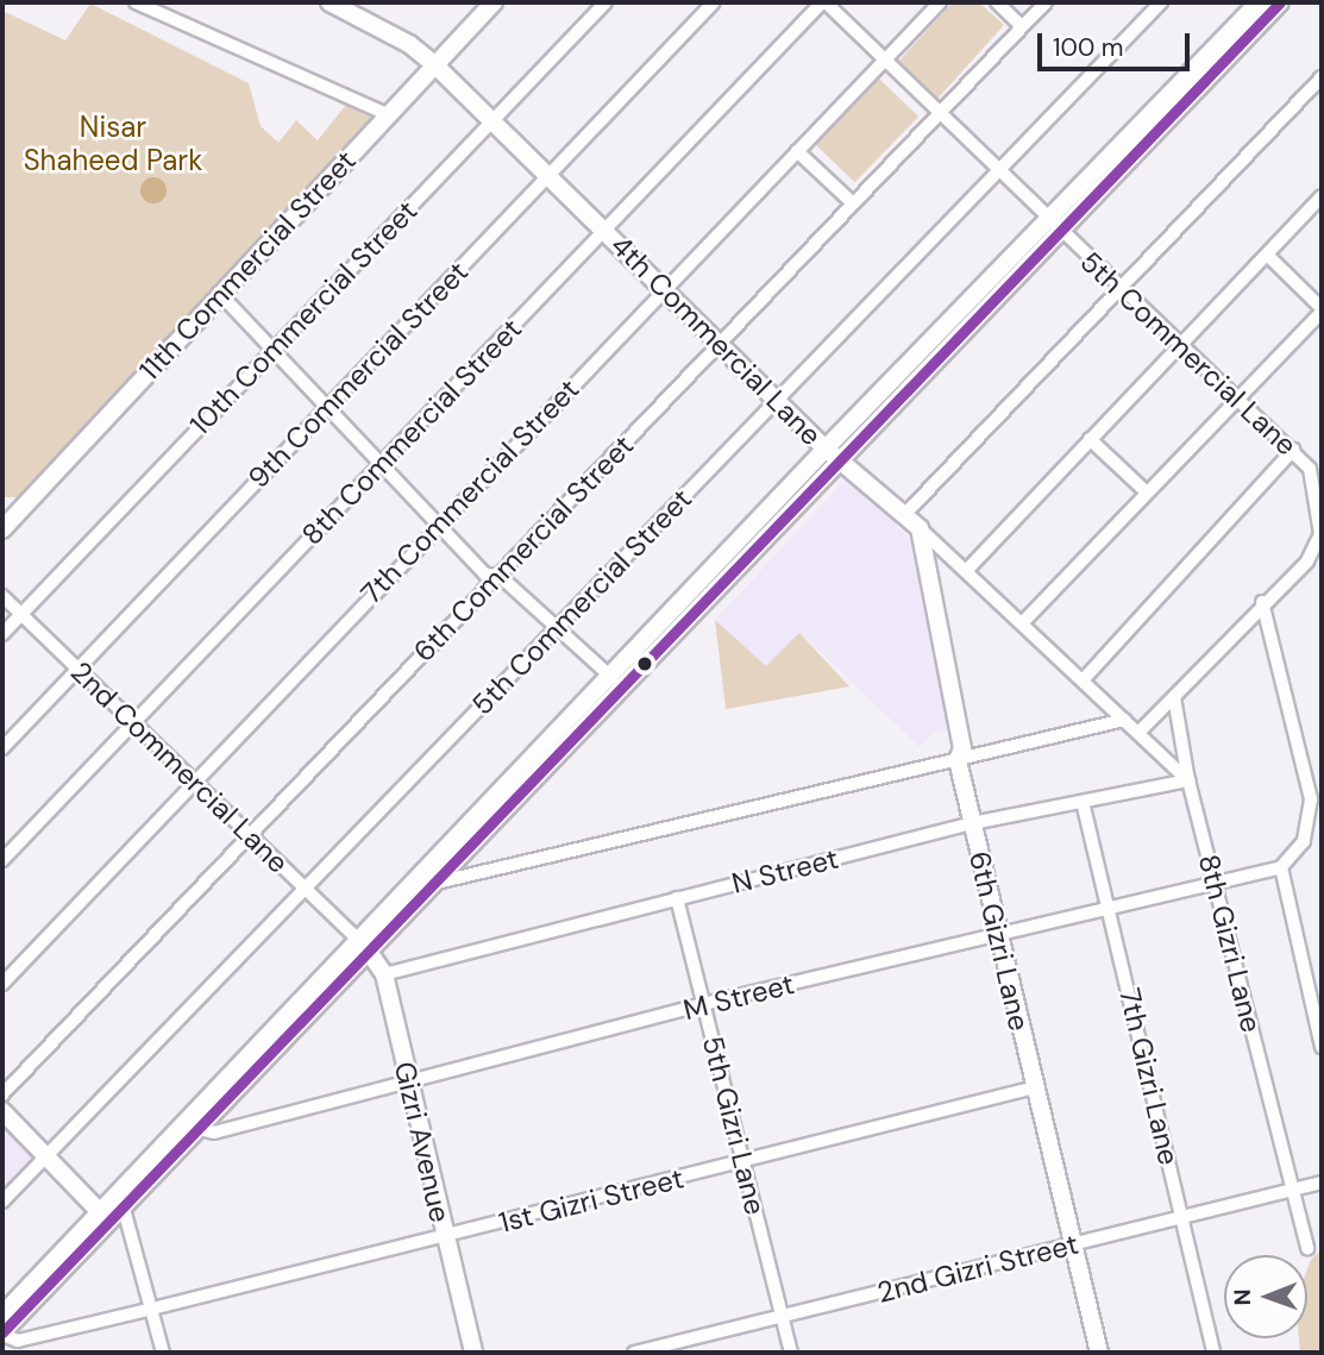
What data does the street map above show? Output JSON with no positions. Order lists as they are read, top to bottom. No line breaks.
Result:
{"streets":{"main road":["11th Commercial Street","4th Commercial Lane","6th Gizri Lane","Gizri Avenue"],"street":["10th Commercial Street","5th Commercial Lane","9th Commercial Street","8th Commercial Street","7th Commercial Street","6th Commercial Street","5th Commercial Street","2nd Commercial Lane","N Street","8th Gizri Lane","M Street","7th Gizri Lane","5th Gizri Lane","1st Gizri Street","2nd Gizri Street"]},"crossings":[["11th Commercial Street","4th Commercial Lane"],["10th Commercial Street","4th Commercial Lane"],["10th Commercial Street","2nd Commercial Lane"],["4th Commercial Lane","5th Commercial Lane"],["4th Commercial Lane","9th Commercial Street"],["4th Commercial Lane","8th Commercial Street"],["4th Commercial Lane","7th Commercial Street"],["4th Commercial Lane","6th Commercial Street"],["4th Commercial Lane","5th Commercial Street"],["4th Commercial Lane","N Street"],["4th Commercial Lane","6th Gizri Lane"],["4th Commercial Lane","8th Gizri Lane"],["5th Commercial Lane","8th Commercial Street"],["5th Commercial Lane","7th Commercial Street"],["5th Commercial Lane","6th Commercial Street"],["5th Commercial Lane","5th Commercial Street"],["5th Commercial Lane","8th Gizri Lane"],["9th Commercial Street","2nd Commercial Lane"],["8th Commercial Street","2nd Commercial Lane"],["7th Commercial Street","2nd Commercial Lane"],["6th Commercial Street","2nd Commercial Lane"],["5th Commercial Street","2nd Commercial Lane"],["2nd Commercial Lane","Gizri Avenue"],["N Street","6th Gizri Lane"],["N Street","8th Gizri Lane"],["N Street","7th Gizri Lane"],["N Street","5th Gizri Lane"],["N Street","Gizri Avenue"],["6th Gizri Lane","M Street"],["6th Gizri Lane","1st Gizri Street"],["6th Gizri Lane","2nd Gizri Street"],["8th Gizri Lane","M Street"],["8th Gizri Lane","2nd Gizri Street"],["M Street","7th Gizri Lane"],["M Street","5th Gizri Lane"],["M Street","Gizri Avenue"],["7th Gizri Lane","2nd Gizri Street"],["5th Gizri Lane","1st Gizri Street"],["5th Gizri Lane","2nd Gizri Street"],["Gizri Avenue","1st Gizri Street"]],"parks":["Nisar Shaheed Park"],"scale_bar":"100 m","north":"left"}
